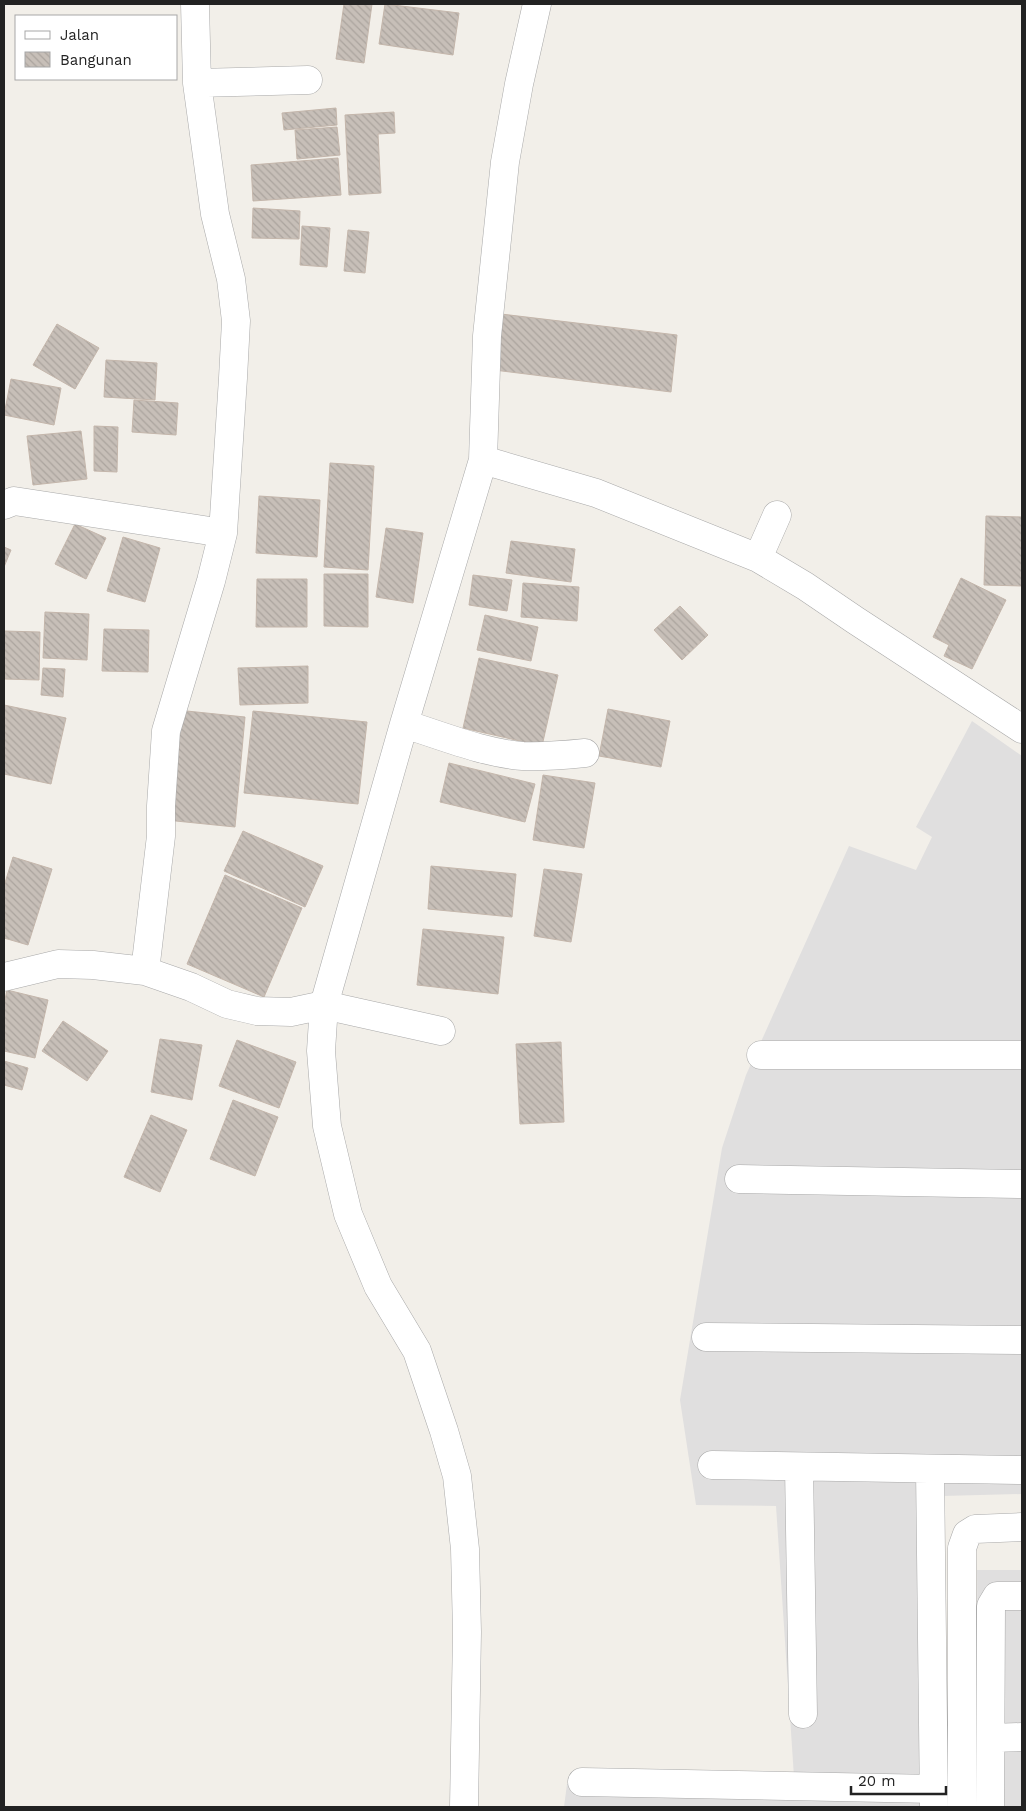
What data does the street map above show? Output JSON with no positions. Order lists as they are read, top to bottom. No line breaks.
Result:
{"legend":["Jalan","Bangunan"],"scale_bar":"20 m"}
